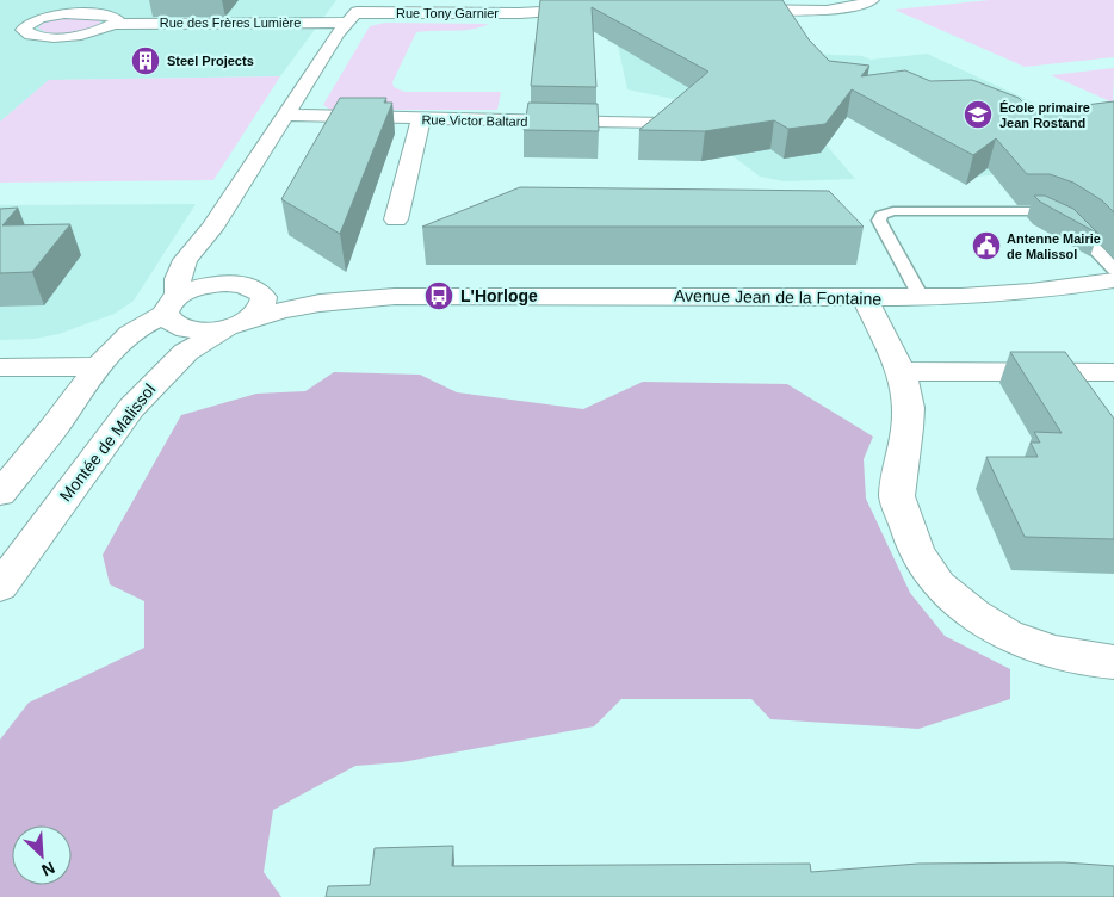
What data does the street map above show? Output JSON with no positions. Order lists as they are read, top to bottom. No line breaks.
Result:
{"streets":{"street":["Rue Tony Garnier","Rue des Frères Lumière","Rue Victor Baltard","Avenue Jean de la Fontaine","Montée de Malissol"]},"crossings":[["Rue Tony Garnier","Rue des Frères Lumière"],["Rue Tony Garnier","Montée de Malissol"],["Rue des Frères Lumière","Montée de Malissol"],["Rue Victor Baltard","Montée de Malissol"],["Avenue Jean de la Fontaine","Montée de Malissol"]],"places":{"building":["Steel Projects"],"school or university":["École primaire Jean Rostand"],"public building":["Antenne Mairie de Malissol"],"bus stop":["L'Horloge"]},"north":"bottom right"}
